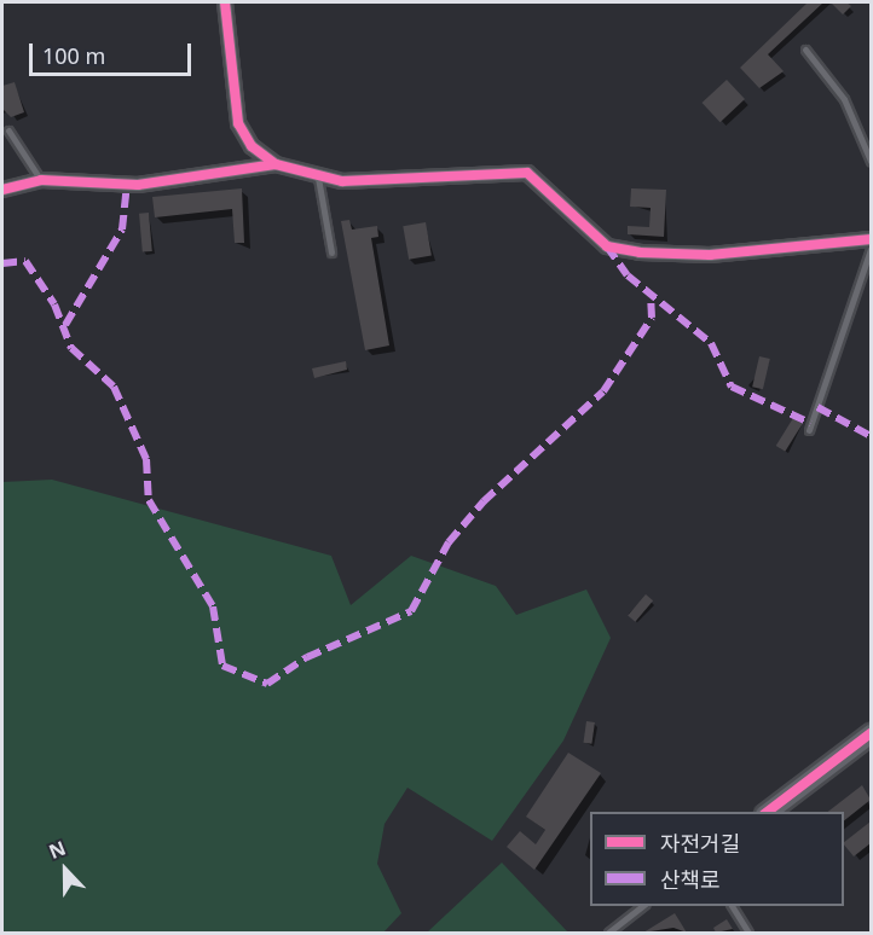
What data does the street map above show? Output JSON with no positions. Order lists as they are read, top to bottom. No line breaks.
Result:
{"legend":["자전거길","산책로"],"scale_bar":"100 m","north":"top"}
